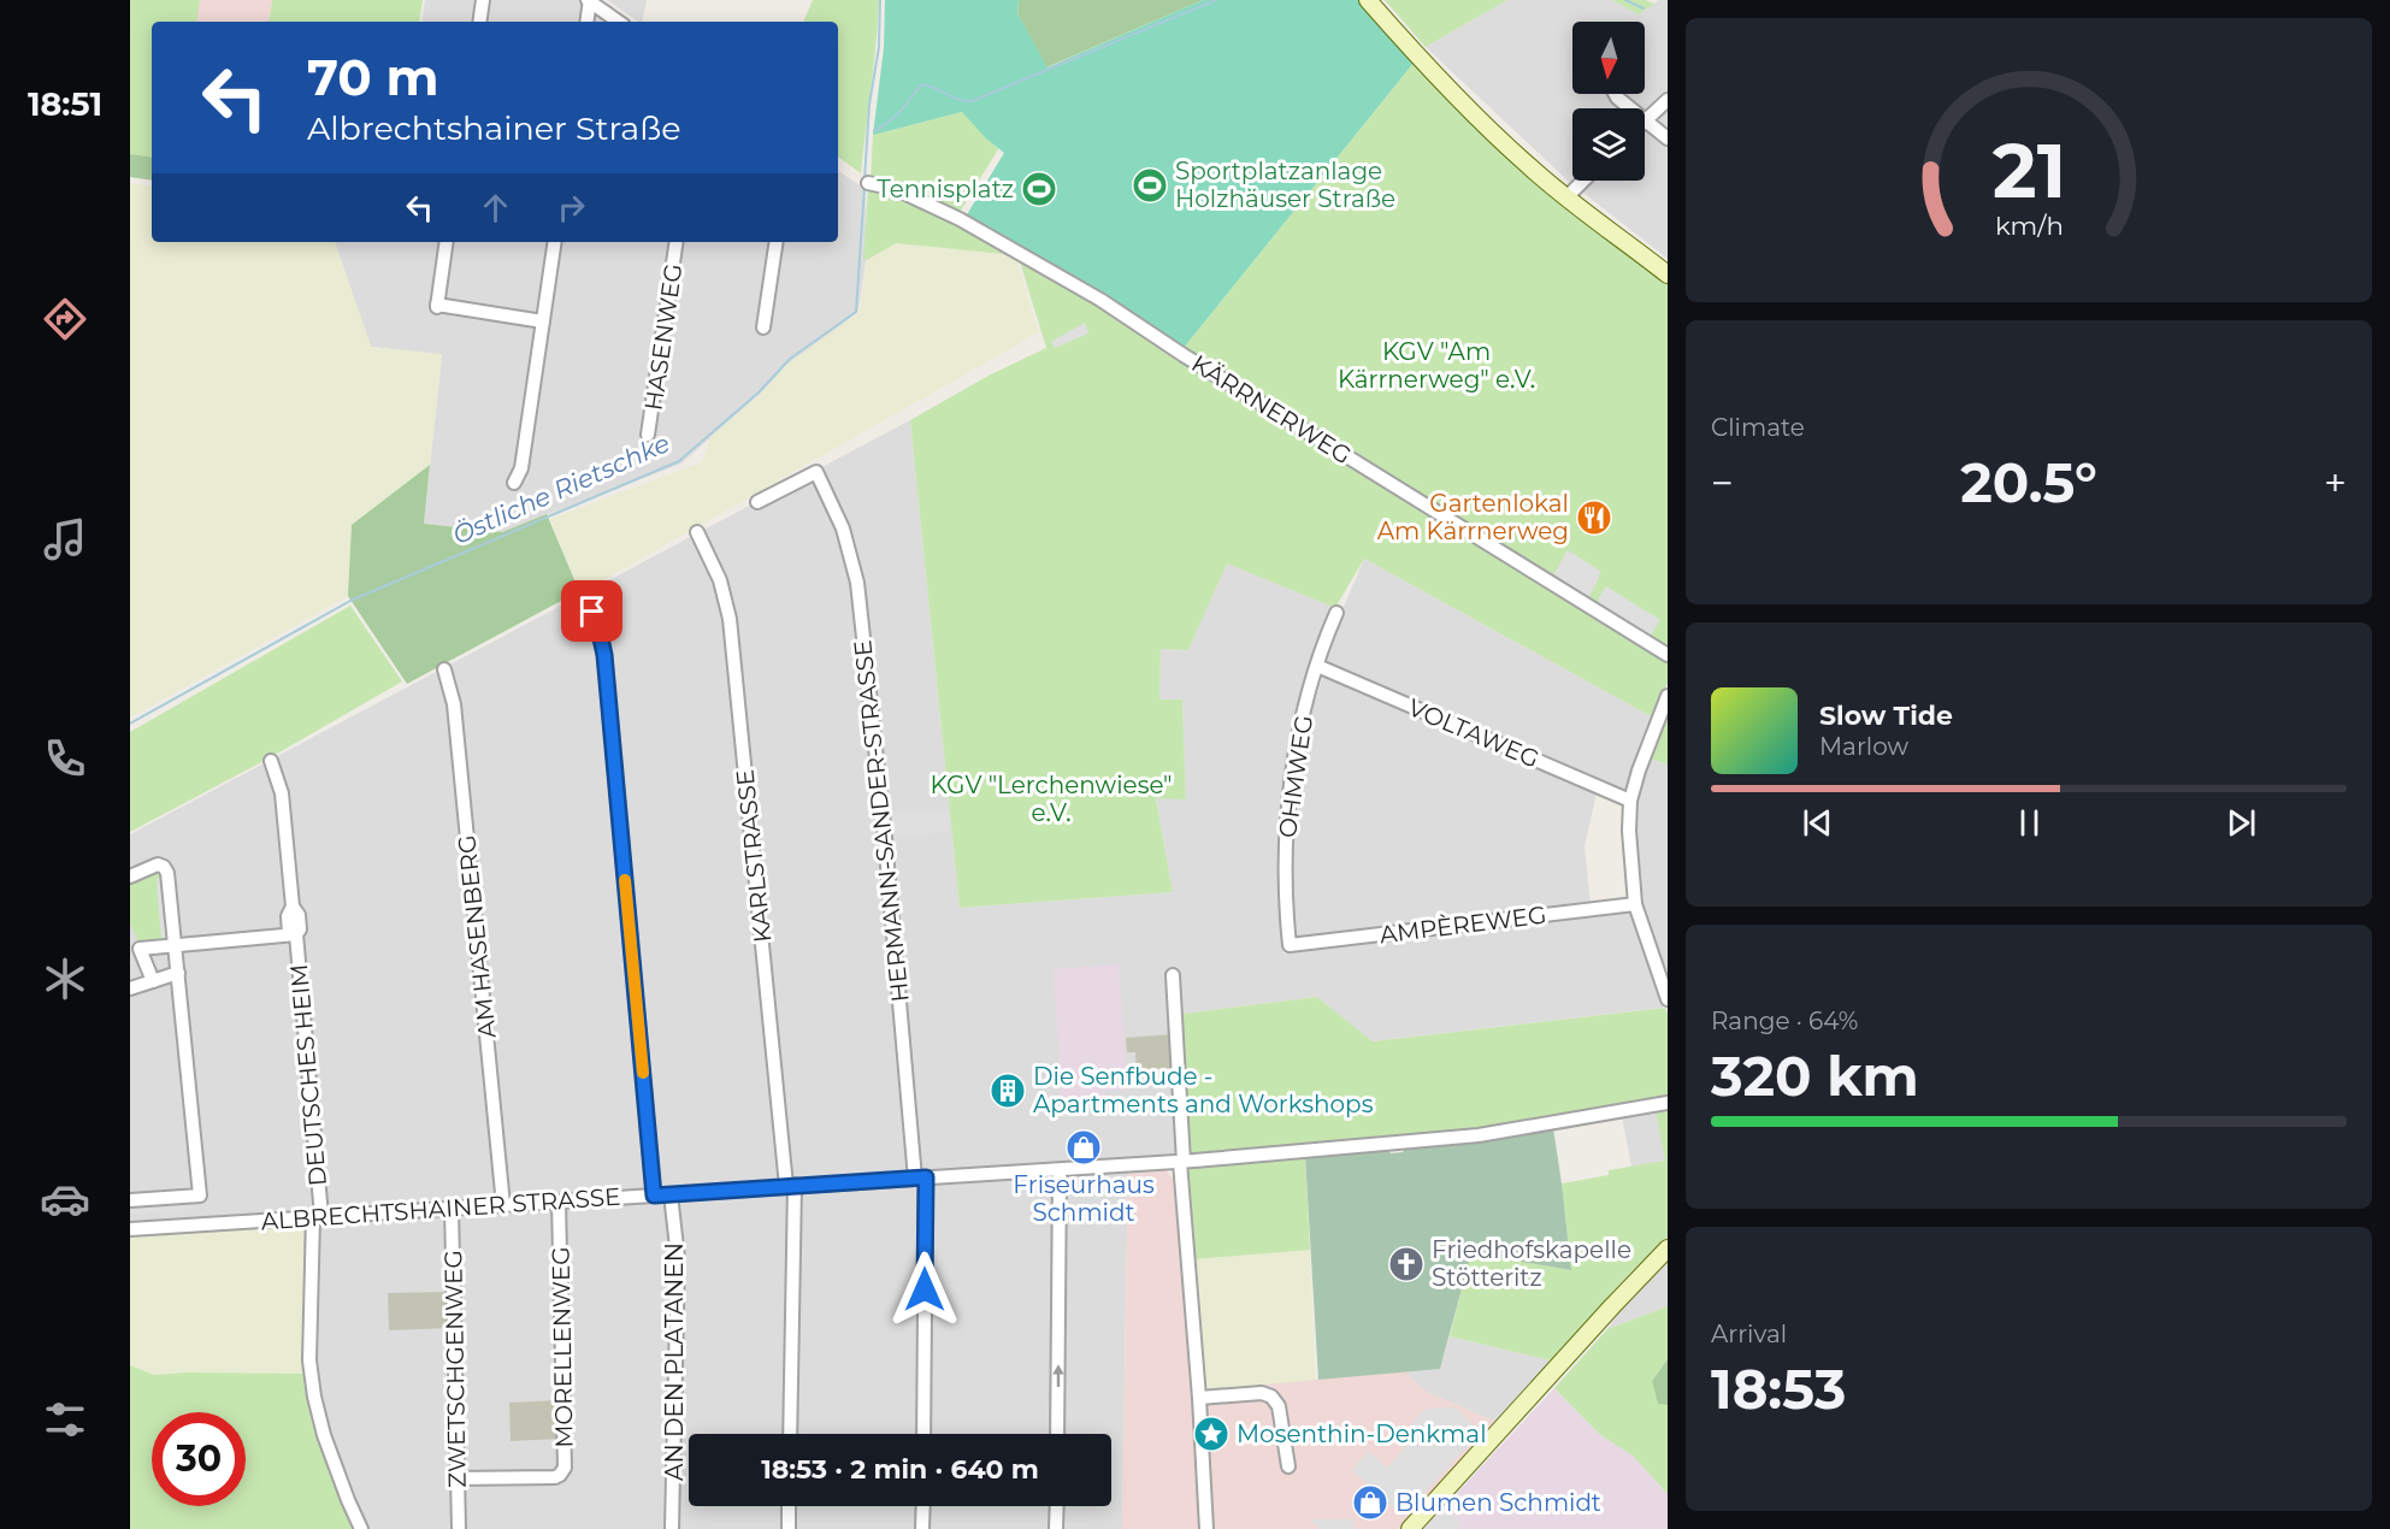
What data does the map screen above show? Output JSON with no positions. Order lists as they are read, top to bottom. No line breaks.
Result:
{"streets":{"street":["HASENWEG","KÄRRNERWEG","VOLTAWEG","OHMWEG","HERMANN-SANDER-STRASSE","KARLSTRASSE","AMPÈREWEG","AM HASENBERG","DEUTSCHES HEIM","ALBRECHTSHAINER STRASSE","MORELLENWEG","AN DEN PLATANEN","ZWETSCHGENWEG"]},"crossings":[["VOLTAWEG","OHMWEG"],["OHMWEG","AMPÈREWEG"],["HERMANN-SANDER-STRASSE","ALBRECHTSHAINER STRASSE"],["KARLSTRASSE","ALBRECHTSHAINER STRASSE"],["AM HASENBERG","ALBRECHTSHAINER STRASSE"],["DEUTSCHES HEIM","ALBRECHTSHAINER STRASSE"],["ALBRECHTSHAINER STRASSE","MORELLENWEG"],["ALBRECHTSHAINER STRASSE","AN DEN PLATANEN"],["ALBRECHTSHAINER STRASSE","ZWETSCHGENWEG"],["MORELLENWEG","ZWETSCHGENWEG"]],"water":["Östliche Rietschke"],"parks":["KGV \"Am Kärrnerweg\" e.V.","KGV \"Lerchenwiese\" e.V."],"places":{"sports":["Sportplatzanlage Holzhäuser Straße","Tennisplatz"],"restaurant":["Gartenlokal Am Kärrnerweg"],"building":["Die Senfbude - Apartments and Workshops"],"shop":["Friseurhaus Schmidt","Blumen Schmidt"],"church":["Friedhofskapelle Stötteritz"],"place":["Mosenthin-Denkmal"]},"north":"bottom","page":{"tabs":"18:51","turn":["70 m","Albrechtshainer Straße"],"tile":["Climate",["Range · 64%","320 km"],["Arrival","18:53"]],"heat":["−","20.5°","+"],"song":["Slow Tide","Marlow"],"limit":"30","trip":"18:53 · 2 min · 640 m","gauge":["21","km/h"]}}
